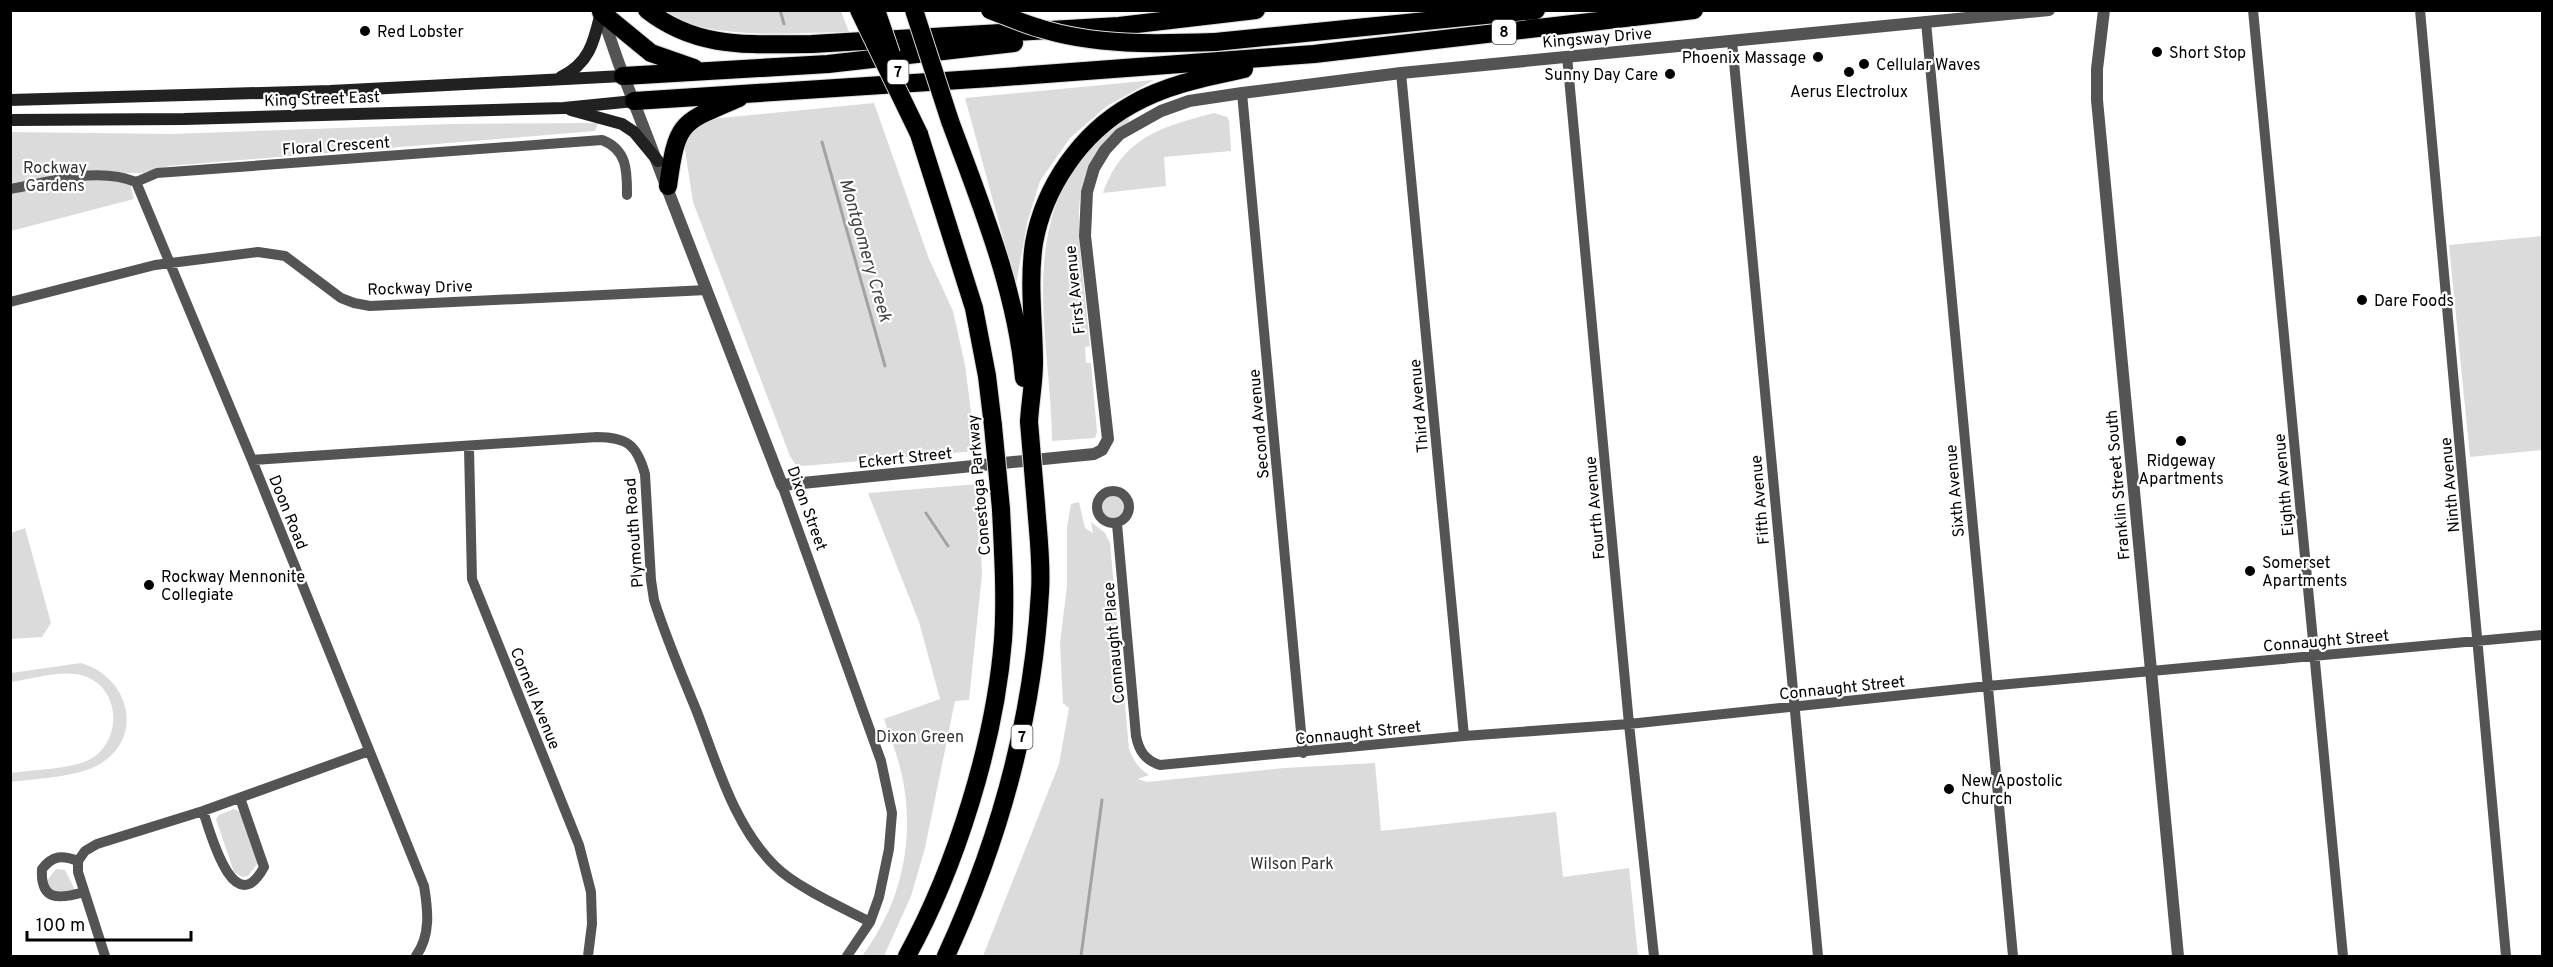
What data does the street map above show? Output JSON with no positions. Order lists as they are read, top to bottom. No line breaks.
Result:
{"streets":{"highway":["8","7","Conestoga Parkway"],"main road":["King Street East"],"street":["Kingsway Drive","Floral Crescent","Rockway Drive","First Avenue","Third Avenue","Second Avenue","Eckert Street","Franklin Street South","Eighth Avenue","Ninth Avenue","Sixth Avenue","Fifth Avenue","Dixon Street","Fourth Avenue","Doon Road","Plymouth Road","Connaught Street","Connaught Place","Cornell Avenue"]},"crossings":[["Kingsway Drive","First Avenue"],["Kingsway Drive","Third Avenue"],["Kingsway Drive","Second Avenue"],["Kingsway Drive","Sixth Avenue"],["Kingsway Drive","Fifth Avenue"],["Kingsway Drive","Fourth Avenue"],["King Street East","Dixon Street"],["Floral Crescent","Doon Road"],["Rockway Drive","Dixon Street"],["Rockway Drive","Doon Road"],["First Avenue","Eckert Street"],["Third Avenue","Connaught Street"],["Second Avenue","Connaught Street"],["Eckert Street","Dixon Street"],["Franklin Street South","Connaught Street"],["Eighth Avenue","Connaught Street"],["Ninth Avenue","Connaught Street"],["Sixth Avenue","Connaught Street"],["Fifth Avenue","Connaught Street"],["Dixon Street","Plymouth Road"],["Fourth Avenue","Connaught Street"],["Doon Road","Plymouth Road"],["Plymouth Road","Cornell Avenue"],["Connaught Street","Connaught Place"]],"water":["Montgomery Creek"],"parks":["Rockway Gardens","Dixon Green","Wilson Park"],"places":["Red Lobster","Short Stop","Phoenix Massage","Cellular Waves","Aerus Electrolux","Sunny Day Care","Dare Foods","Ridgeway Apartments","Somerset Apartments","Rockway Mennonite Collegiate","New Apostolic Church"],"scale_bar":"100 m"}
